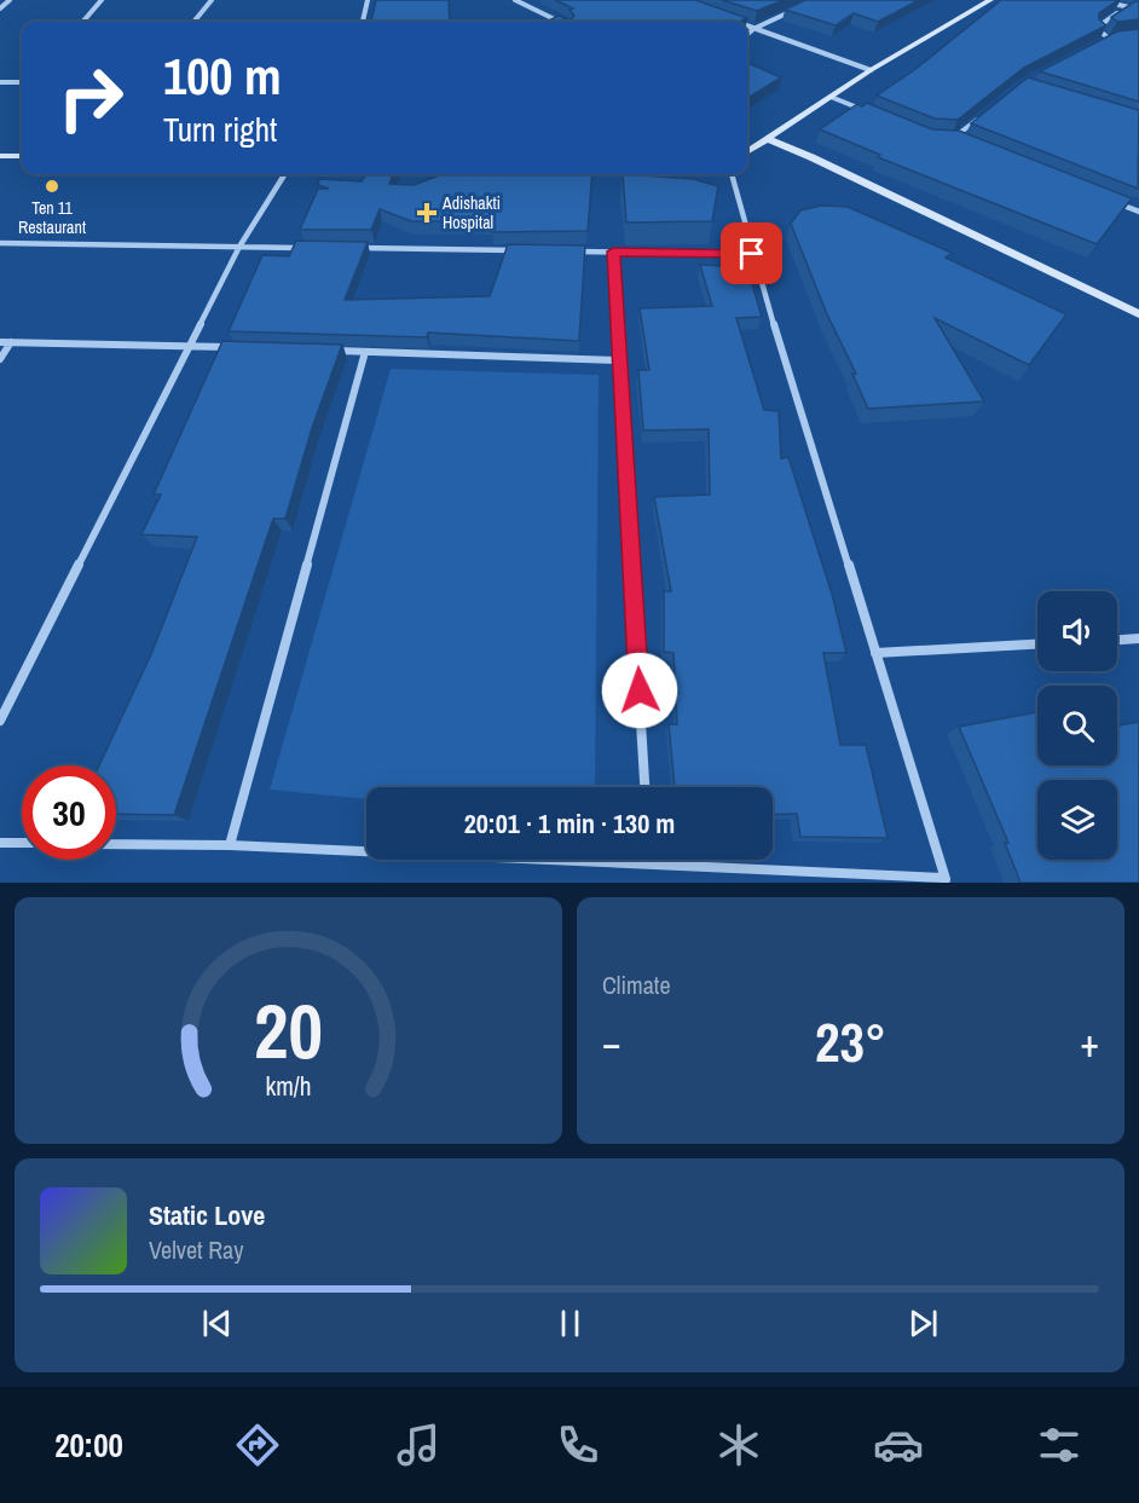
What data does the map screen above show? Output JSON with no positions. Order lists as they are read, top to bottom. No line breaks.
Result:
{"places":{"other":["Ten 11 Restaurant"],"health":["Adishakti Hospital"]},"page":{"turn":["100 m","Turn right"],"limit":"30","trip":"20:01 · 1 min · 130 m","tile":"Climate","heat":["−","23°","+"],"song":["Static Love","Velvet Ray"],"tabs":"20:00","gauge":["20","km/h"]}}
